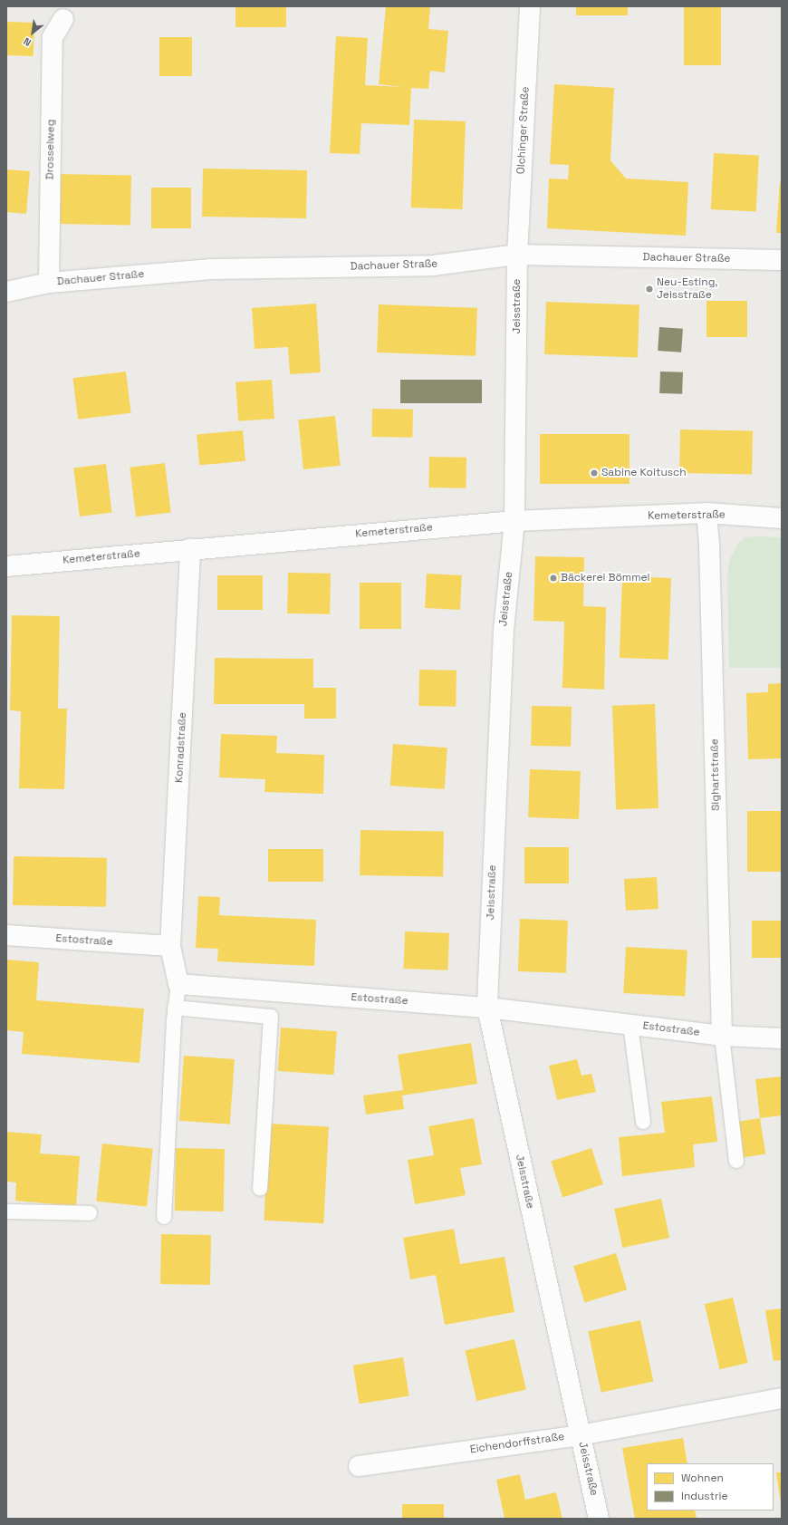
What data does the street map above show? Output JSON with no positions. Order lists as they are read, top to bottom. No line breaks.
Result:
{"streets":{"street":["Olchinger Straße","Drosselweg","Dachauer Straße","Jeisstraße","Kemeterstraße","Konradstraße","Sighartstraße","Estostraße","Eichendorffstraße"]},"crossings":[["Olchinger Straße","Dachauer Straße"],["Olchinger Straße","Jeisstraße"],["Drosselweg","Dachauer Straße"],["Dachauer Straße","Jeisstraße"],["Jeisstraße","Kemeterstraße"],["Jeisstraße","Estostraße"],["Jeisstraße","Eichendorffstraße"],["Kemeterstraße","Konradstraße"],["Kemeterstraße","Sighartstraße"],["Konradstraße","Estostraße"],["Sighartstraße","Estostraße"]],"places":["Neu-Esting, Jeisstraße","Sabine Koitusch","Bäckerei Bömmel"],"legend":["Wohnen","Industrie"],"north":"bottom left"}
